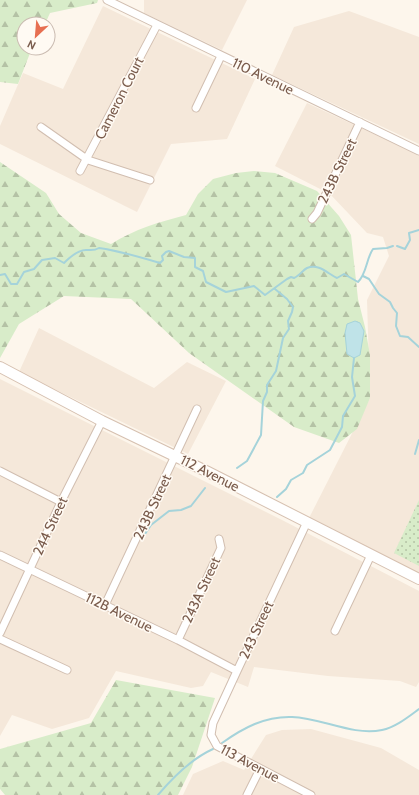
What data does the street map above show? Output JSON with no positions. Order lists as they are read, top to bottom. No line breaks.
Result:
{"streets":{"main road":["112 Avenue"],"street":["110 Avenue","Cameron Court","243B Street","244 Street","243A Street","112B Avenue","243 Street","113 Avenue"]},"crossings":[["110 Avenue","Cameron Court"],["110 Avenue","243B Street"],["243B Street","112 Avenue"],["243B Street","112B Avenue"],["112 Avenue","244 Street"],["112 Avenue","243 Street"],["244 Street","112B Avenue"],["243A Street","112B Avenue"],["112B Avenue","243 Street"],["243 Street","113 Avenue"]],"north":"bottom left"}
